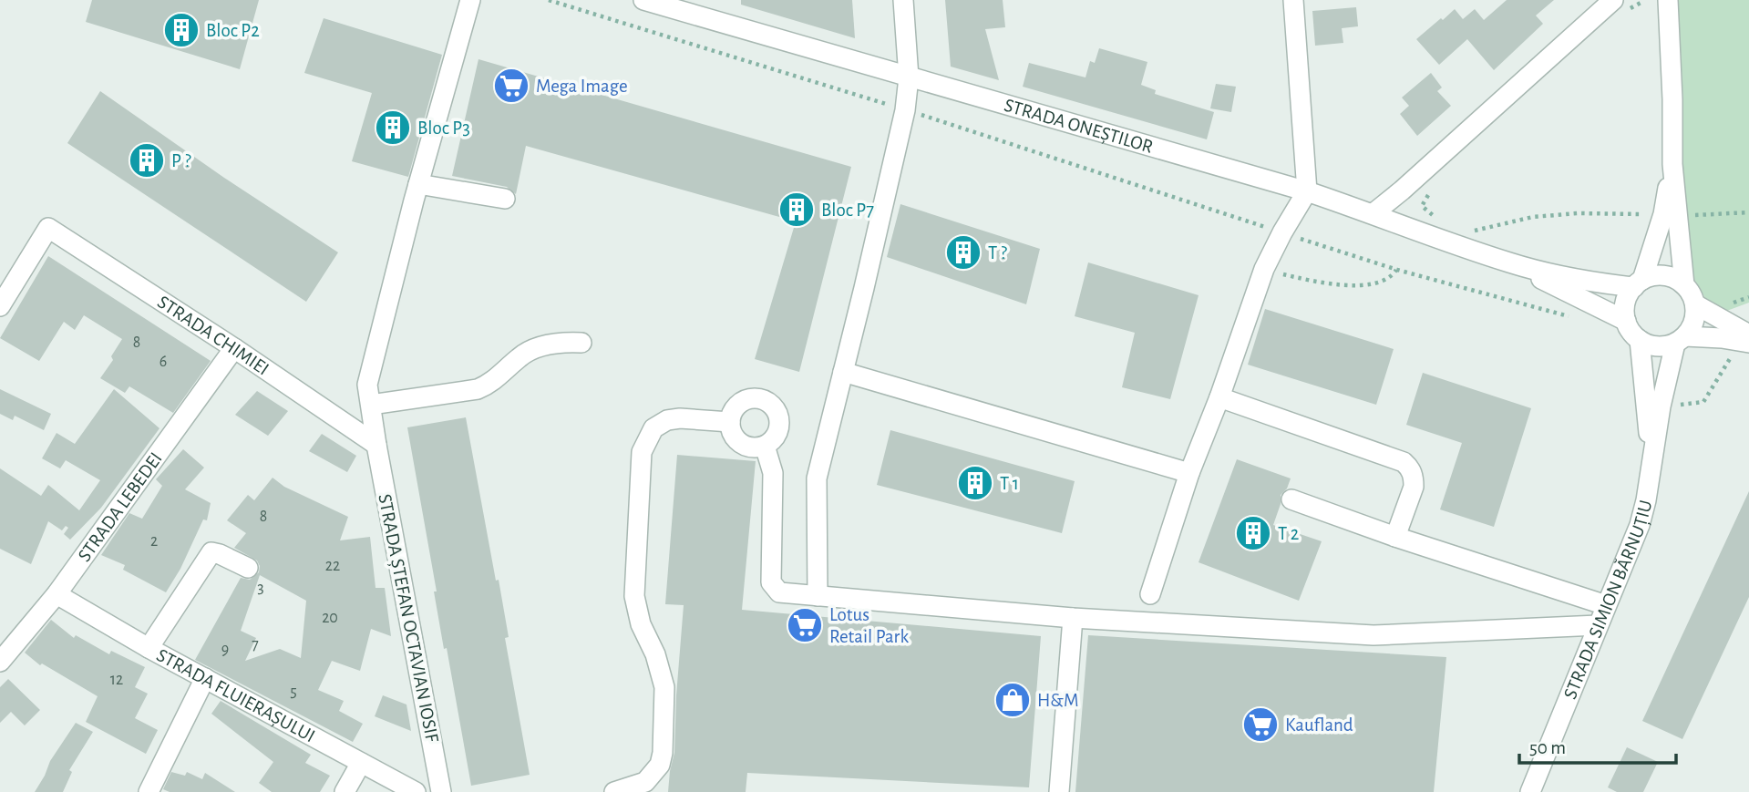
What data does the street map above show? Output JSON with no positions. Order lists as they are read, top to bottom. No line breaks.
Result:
{"streets":{"street":["STRADA ONEȘTILOR","STRADA CHIMIEI","STRADA LEBEDEI","STRADA SIMION BĂRNUȚIU","STRADA ȘTEFAN OCTAVIAN IOSIF","STRADA FLUIERAȘULUI"]},"crossings":[["STRADA ONEȘTILOR","STRADA SIMION BĂRNUȚIU"],["STRADA CHIMIEI","STRADA LEBEDEI"],["STRADA CHIMIEI","STRADA ȘTEFAN OCTAVIAN IOSIF"],["STRADA LEBEDEI","STRADA FLUIERAȘULUI"]],"places":{"building":["Bloc P2","Bloc P3","P ?","Bloc P7","T ?","T 1","T 2"],"supermarket":["Mega Image","Lotus Retail Park","Kaufland"],"shop":["H&M"]},"house_numbers":["8","6","8","2","22","3","20","7","9","12","5"],"scale_bar":"50 m"}
